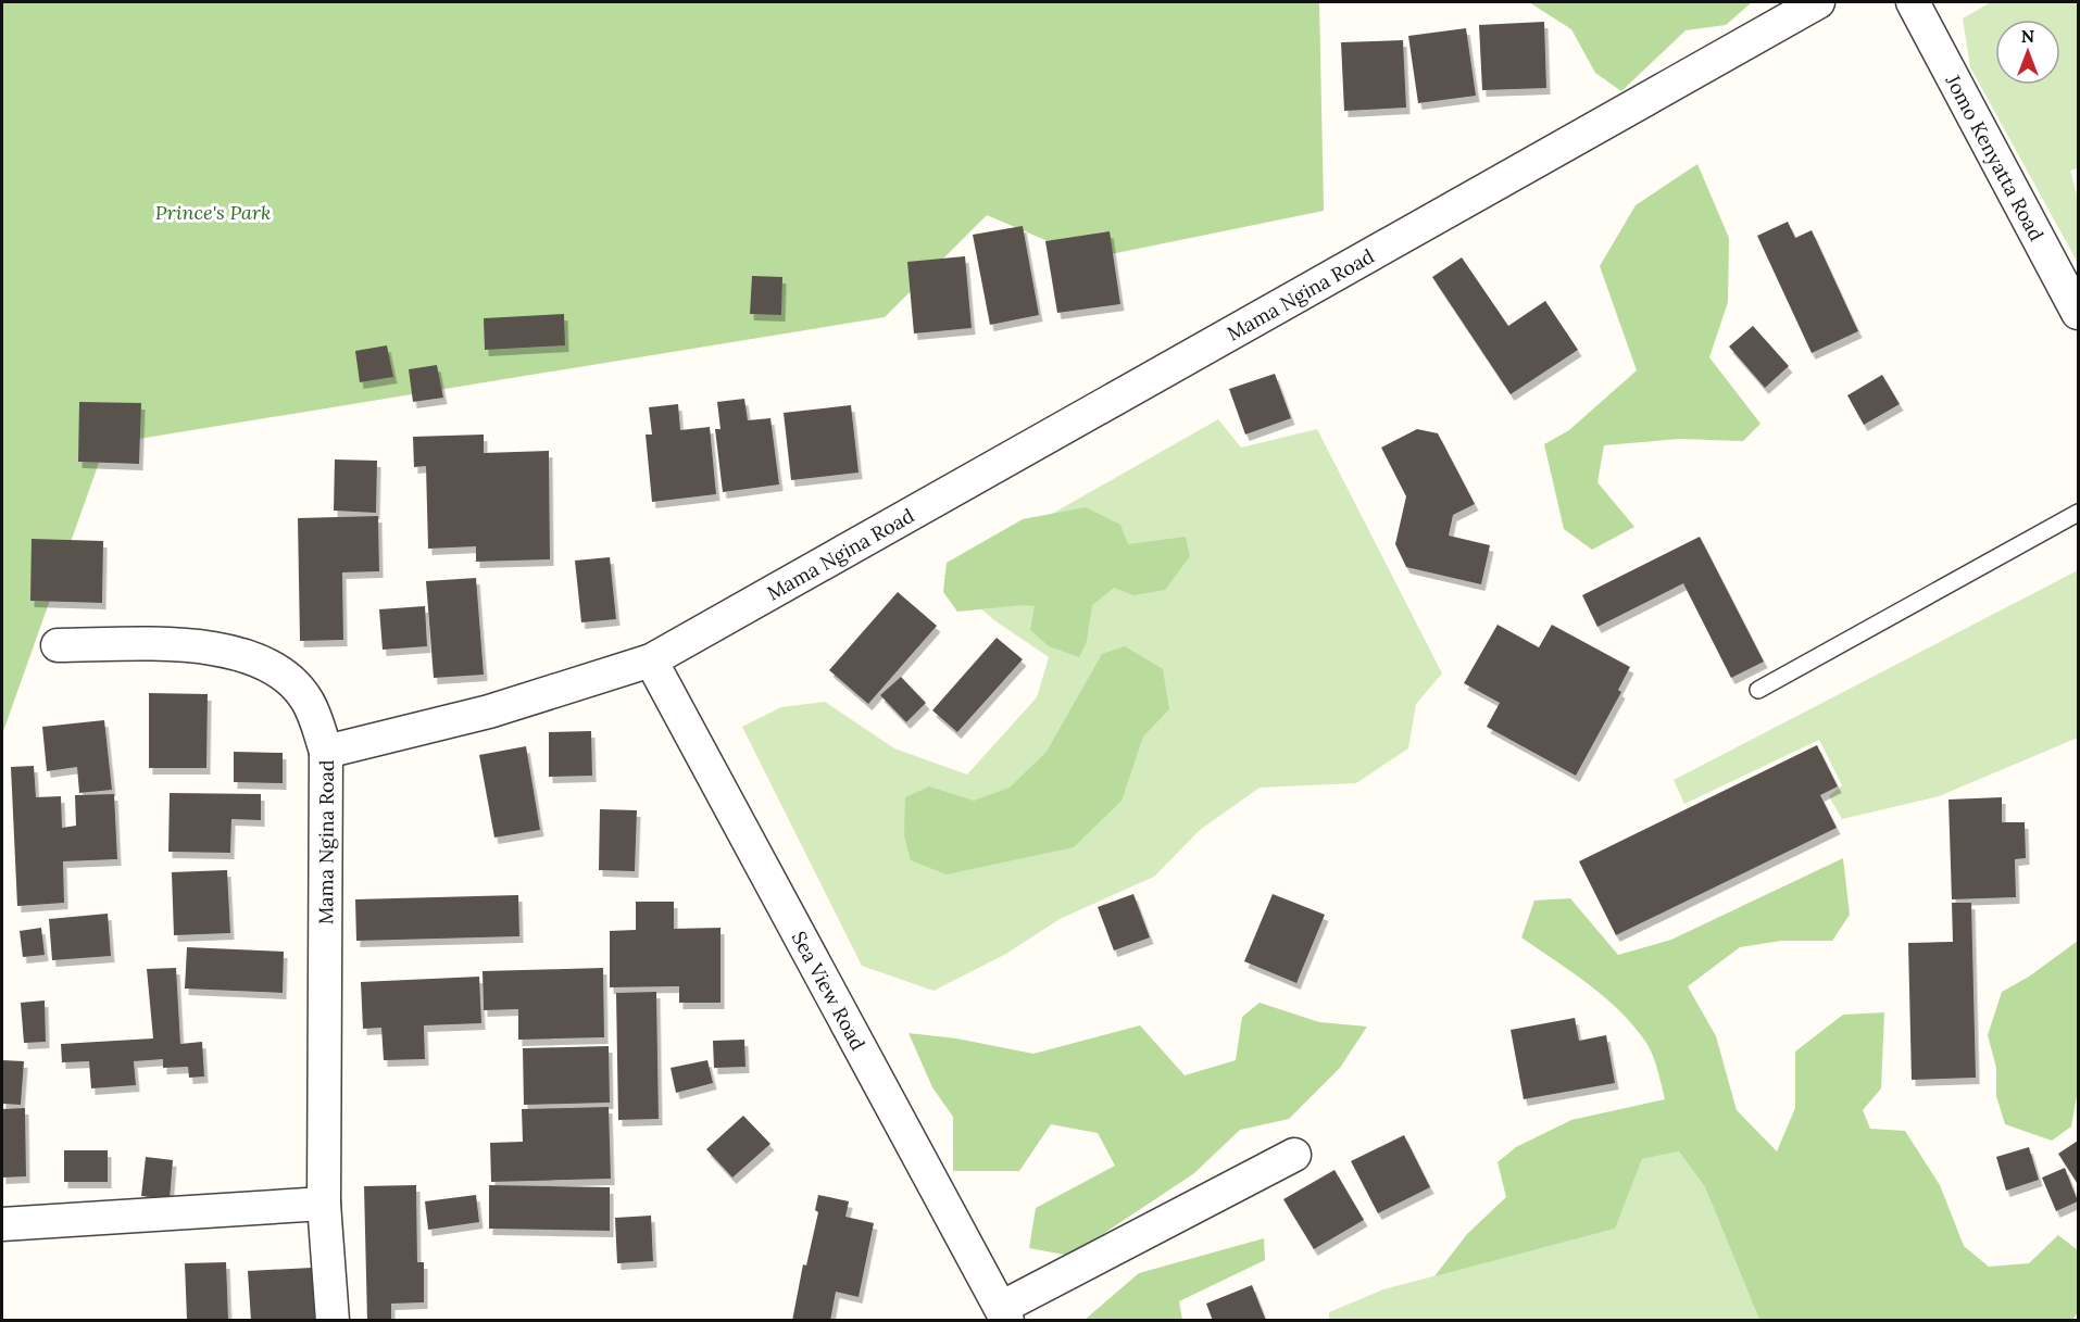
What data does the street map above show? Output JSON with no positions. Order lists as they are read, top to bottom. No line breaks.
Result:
{"streets":{"street":["Jomo Kenyatta Road","Mama Ngina Road","Sea View Road"]},"crossings":[["Mama Ngina Road","Sea View Road"]],"parks":["Prince's Park"],"north":"top"}
